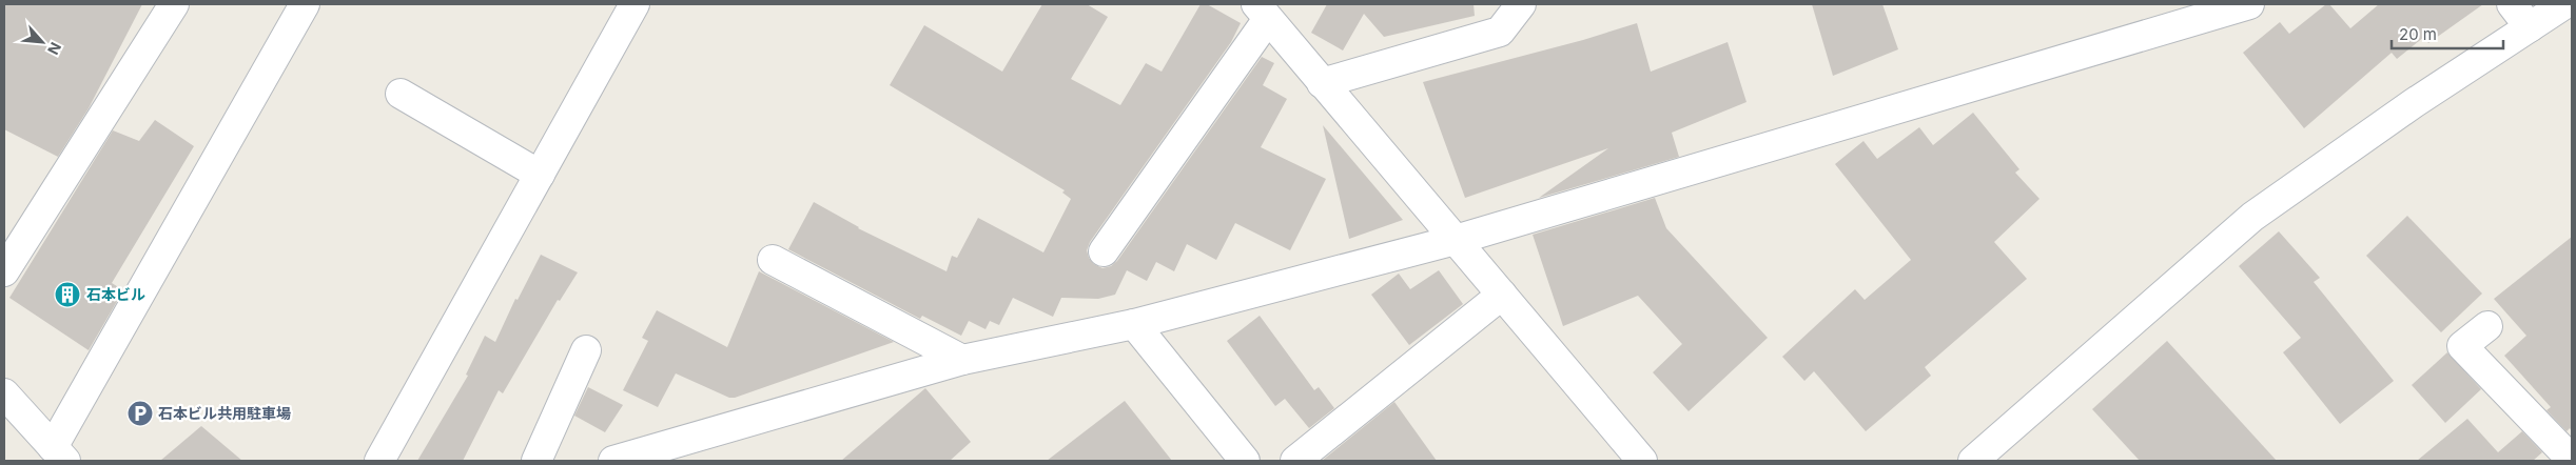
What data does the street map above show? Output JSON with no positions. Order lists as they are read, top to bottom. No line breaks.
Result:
{"places":{"building":["石本ビル"],"parking":["石本ビル共用駐車場"]},"scale_bar":"20 m","north":"bottom right"}
